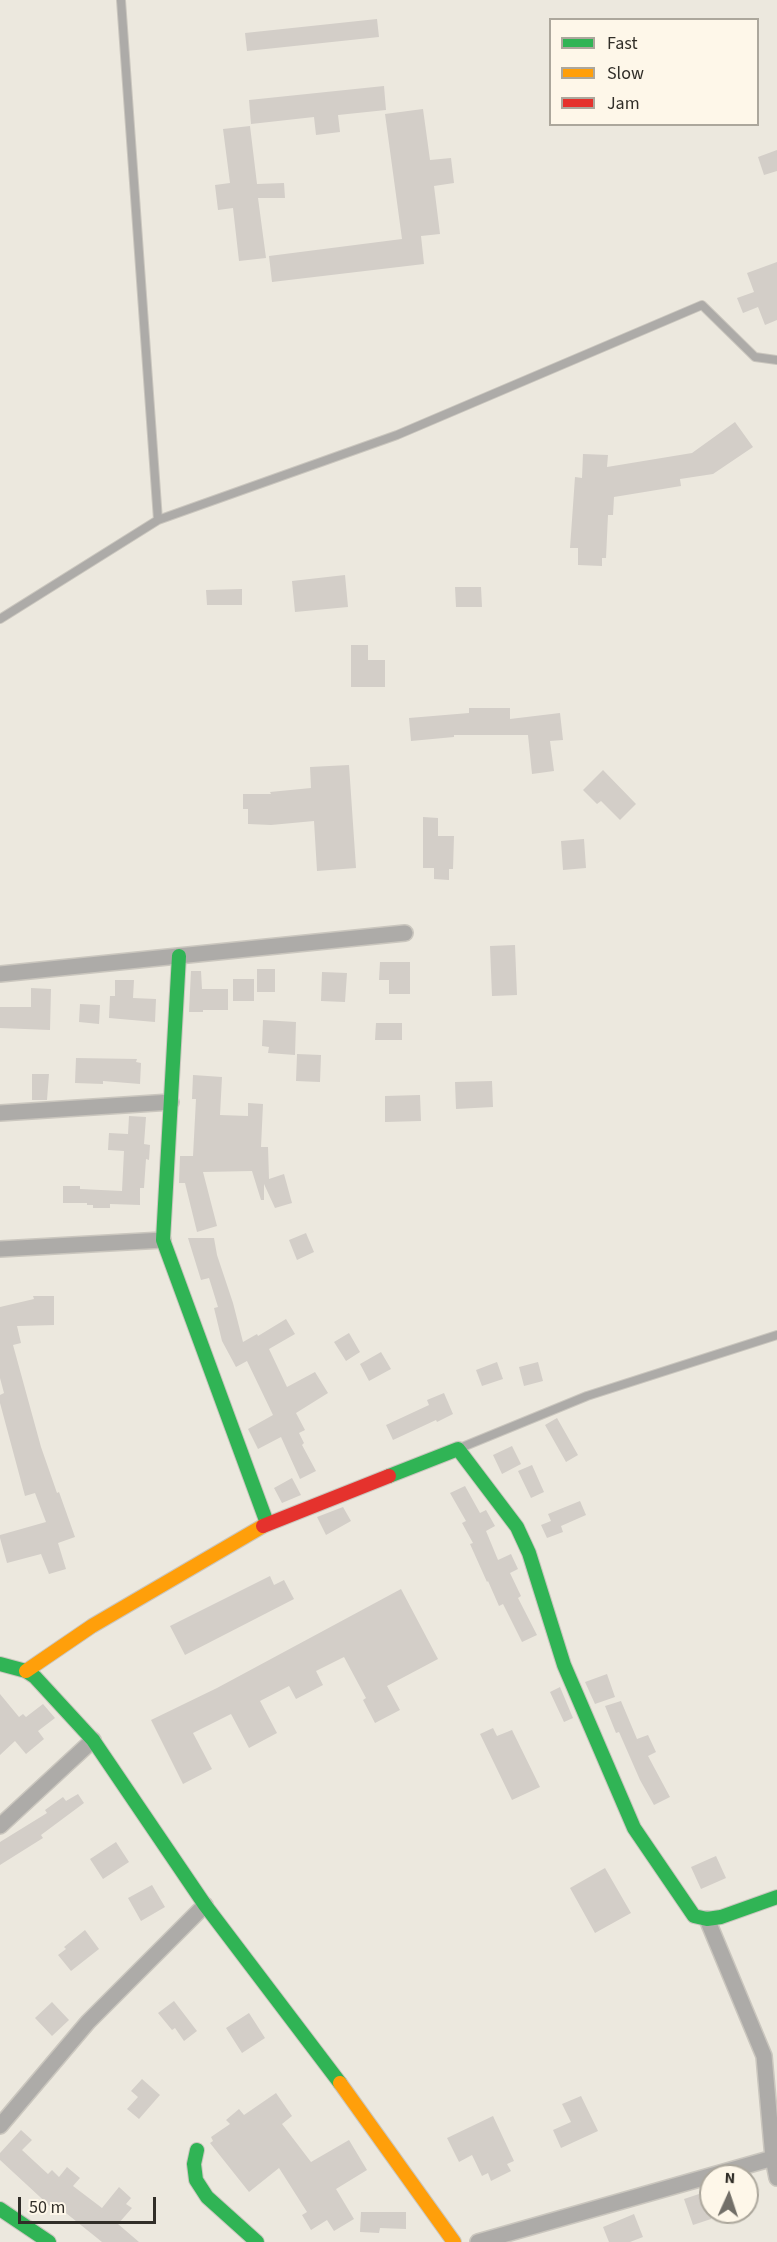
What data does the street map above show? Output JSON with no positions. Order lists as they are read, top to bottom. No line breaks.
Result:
{"legend":["Fast","Slow","Jam"],"scale_bar":"50 m","north":"top"}
